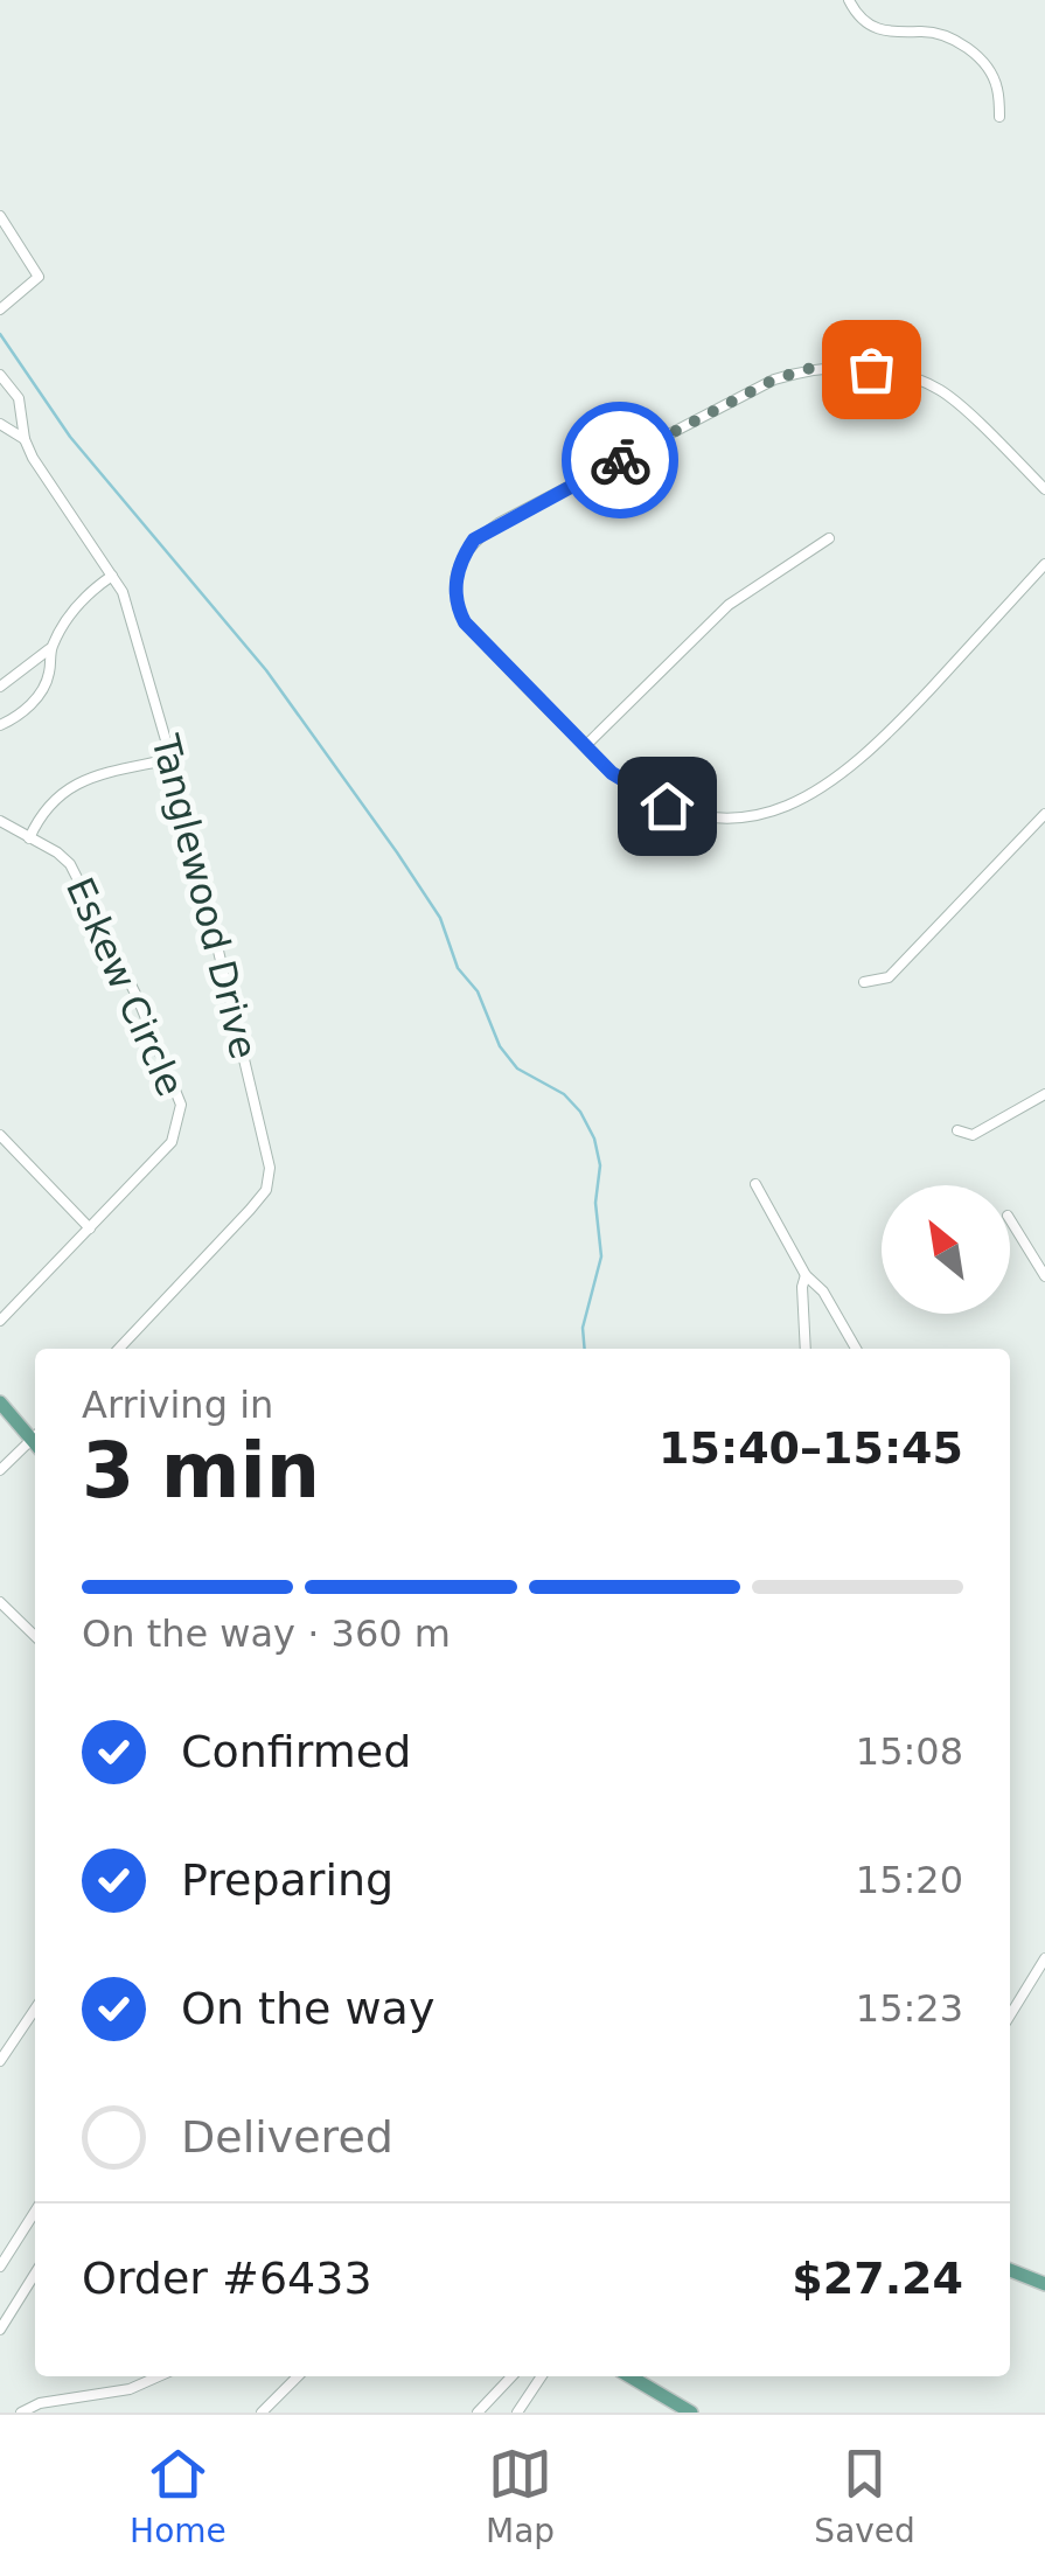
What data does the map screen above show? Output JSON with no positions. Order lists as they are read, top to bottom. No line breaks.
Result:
{"streets":{"street":["Tanglewood Drive","Eskew Circle"]},"north":"top left","page":{"heading":["3 min","Arriving in","15:40–15:45"],"panel":["Order #6433","$27.24"],"bar":"On the way · 360 m","list":[["Confirmed","15:08"],["Preparing","15:20"],["On the way","15:23"],"Delivered"],"tabs":["Home","Map","Saved"]}}
